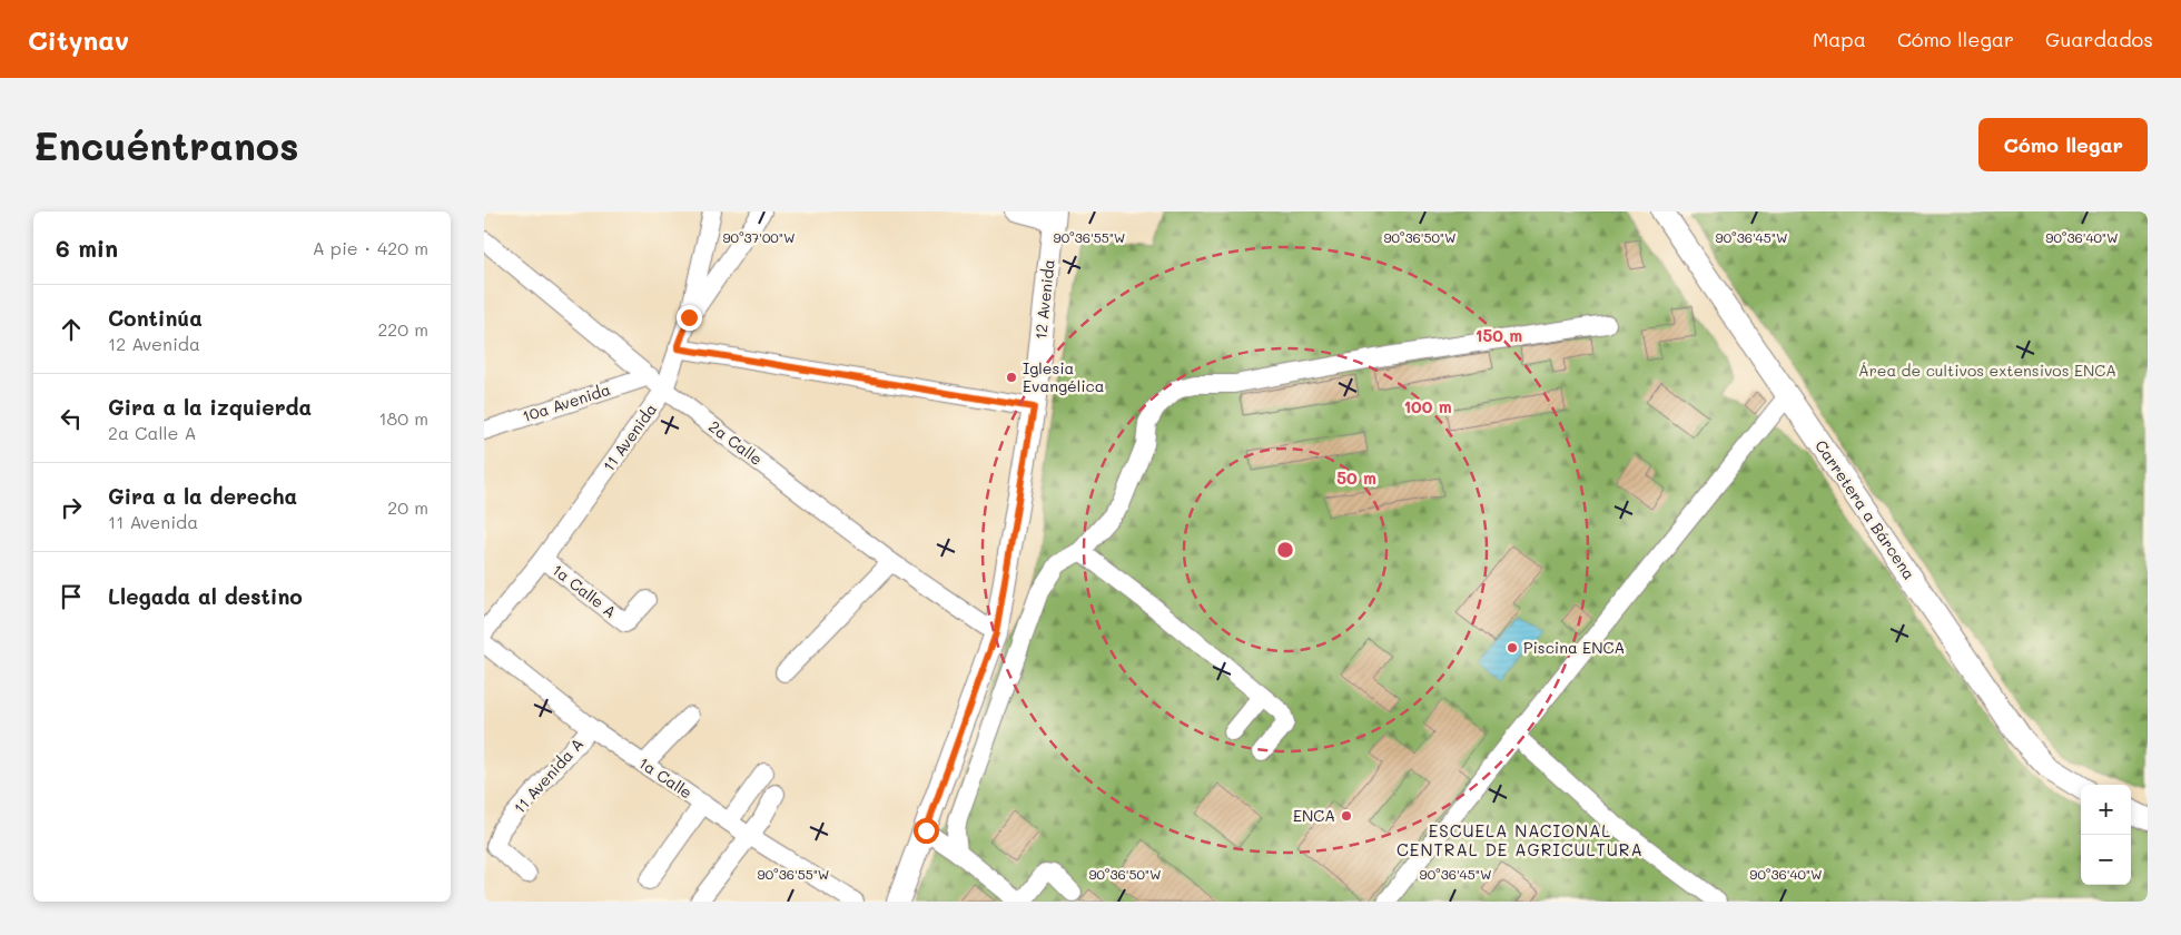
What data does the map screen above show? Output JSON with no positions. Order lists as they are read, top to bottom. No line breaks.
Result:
{"streets":{"main road":["12 Avenida","Carretera a Bárcena"],"street":["10a Avenida","11 Avenida","2a Calle","1a Calle A","11 Avenida A","1a Calle"]},"crossings":[["12 Avenida","2a Calle"],["10a Avenida","2a Calle"],["11 Avenida","2a Calle"],["11 Avenida","1a Calle A"],["11 Avenida A","1a Calle"]],"districts":["ESCUELA NACIONAL CENTRAL DE AGRICULTURA"],"parks":["Área de cultivos extensivos ENCA"],"places":["Iglesia Evangélica","Piscina ENCA","ENCA"],"page":{"header":"Citynav","nav":["Mapa","Cómo llegar","Guardados"],"buttons":"Cómo llegar","title":"Encuéntranos","heading":["6 min","A pie · 420 m"],"list":[["Continúa","12 Avenida","220 m"],["Gira a la izquierda","2a Calle A","180 m"],["Gira a la derecha","11 Avenida","20 m"],"Llegada al destino"],"map_buttons":["+","−"]},"coordinates":["90°37'00\"W","90°36'55\"W","90°36'50\"W","90°36'45\"W","90°36'40\"W"],"rings":["150 m","100 m","50 m"]}
